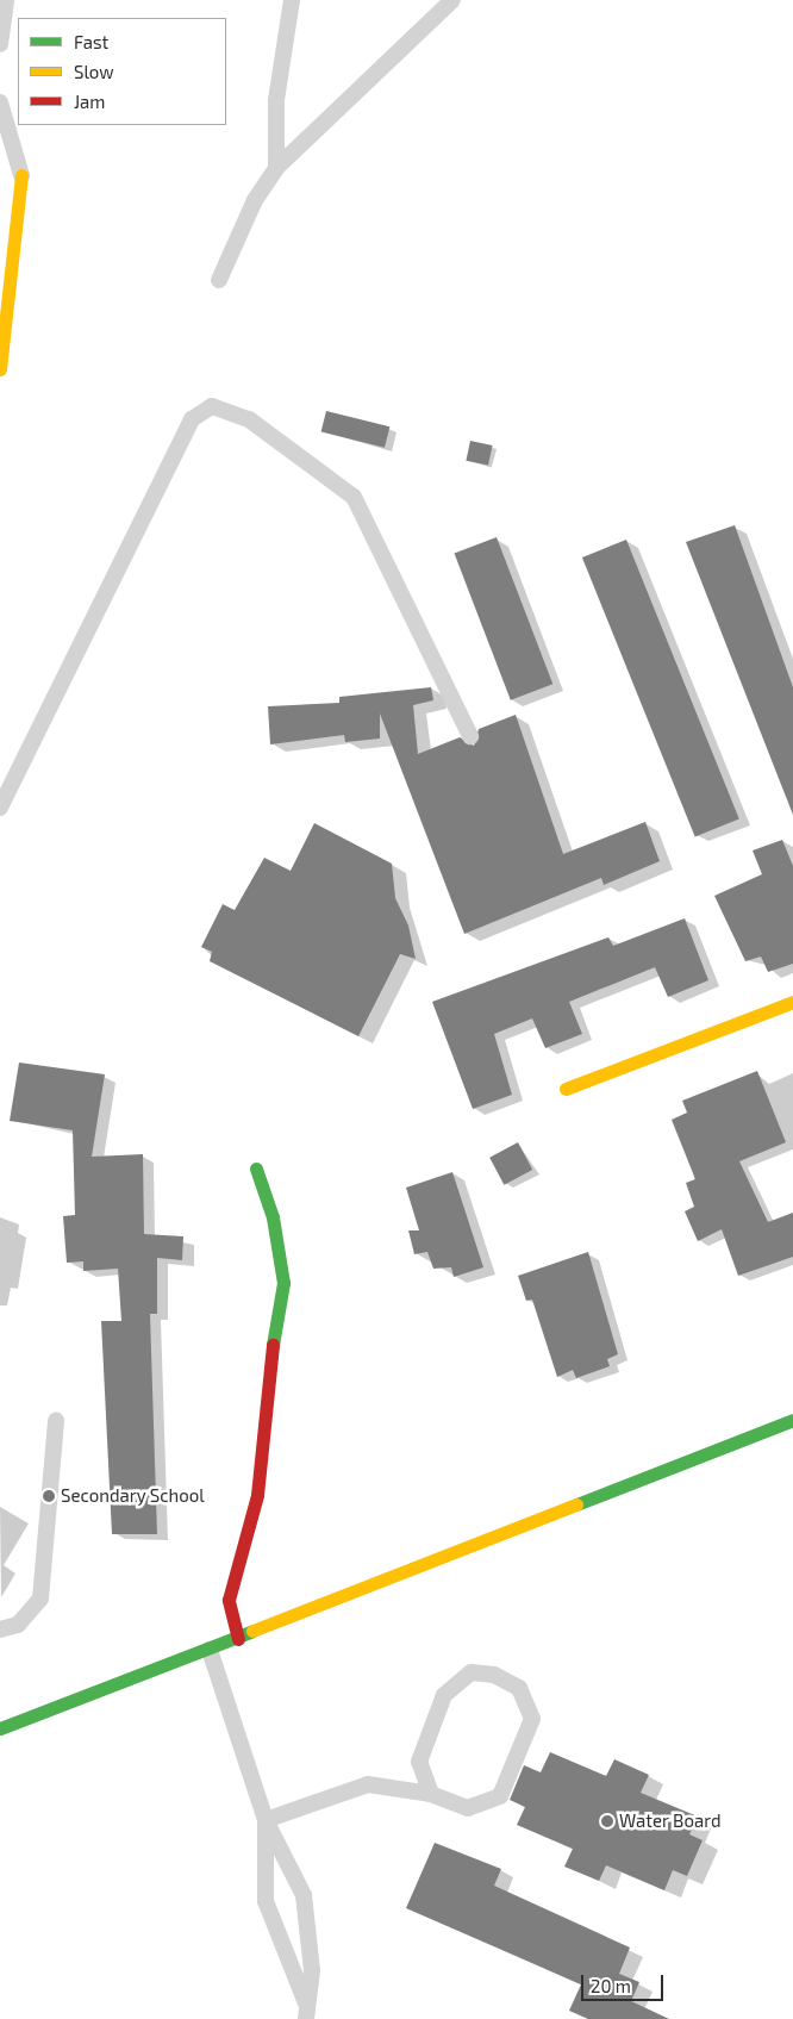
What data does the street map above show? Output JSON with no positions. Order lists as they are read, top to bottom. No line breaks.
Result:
{"places":["Secondary School","Water Board"],"legend":["Fast","Slow","Jam"],"scale_bar":"20 m"}
